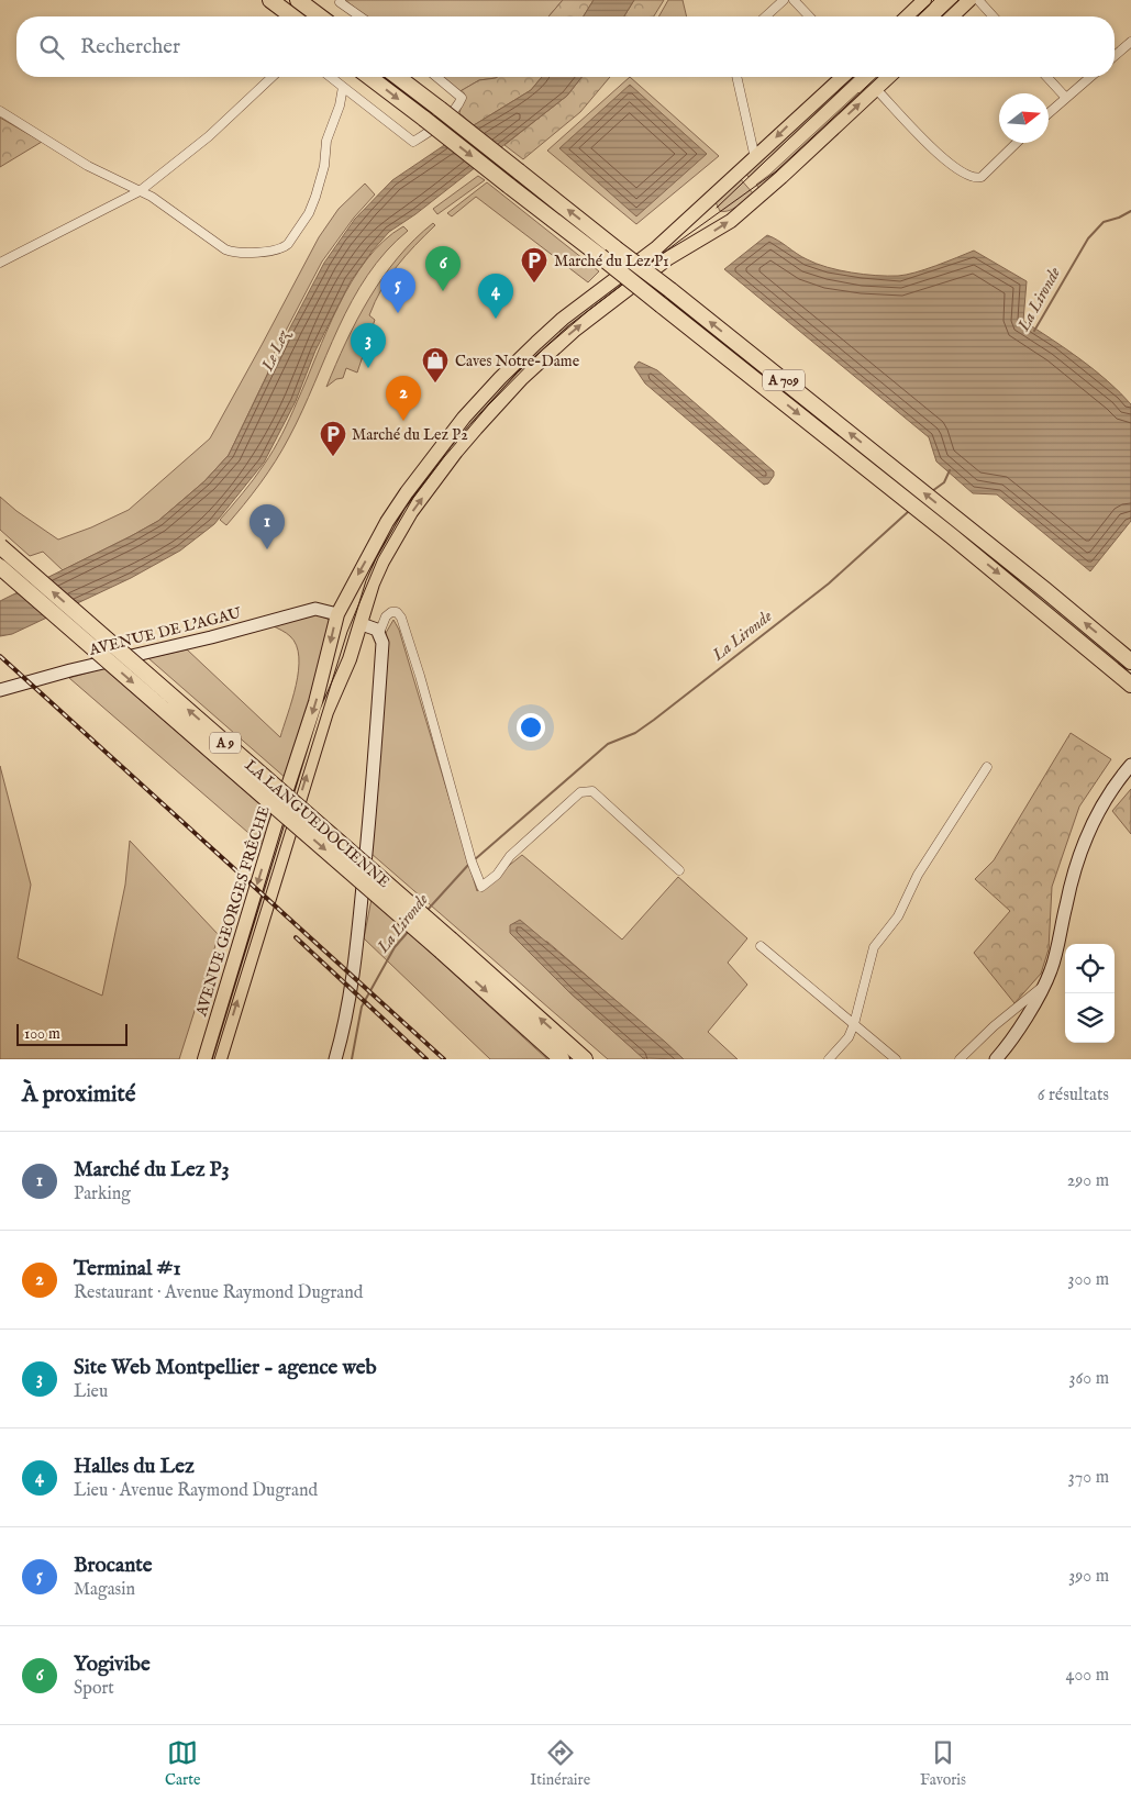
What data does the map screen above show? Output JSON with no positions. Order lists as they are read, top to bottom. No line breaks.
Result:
{"streets":{"highway":["A 709","A 9","LA LANGUEDOCIENNE"],"main road":["AVENUE GEORGES FRÊCHE"],"street":["AVENUE DE L'AGAU"]},"crossings":[["AVENUE DE L'AGAU","AVENUE GEORGES FRÊCHE"]],"water":["La Lironde","Le Lez"],"places":{"parking":["Marché du Lez P1","Marché du Lez P2"],"shop":["Caves Notre-Dame"]},"scale_bar":"100 m","north":"right","page":{"search":"Rechercher","pins":["6","5","4","3","2","1"],"scale":"100 m","heading":["À proximité","6 résultats"],"list":[{"mark":"1","name":"Marché du Lez P3","note":"Parking","value":"290 m"},{"mark":"2","name":"Terminal #1","note":"Restaurant · Avenue Raymond Dugrand","value":"300 m"},{"mark":"3","name":"Site Web Montpellier - agence web","note":"Lieu","value":"360 m"},{"mark":"4","name":"Halles du Lez","note":"Lieu · Avenue Raymond Dugrand","value":"370 m"},{"mark":"5","name":"Brocante","note":"Magasin","value":"390 m"},{"mark":"6","name":"Yogivibe","note":"Sport","value":"400 m"}],"nav":["Carte","Itinéraire","Favoris"]}}
